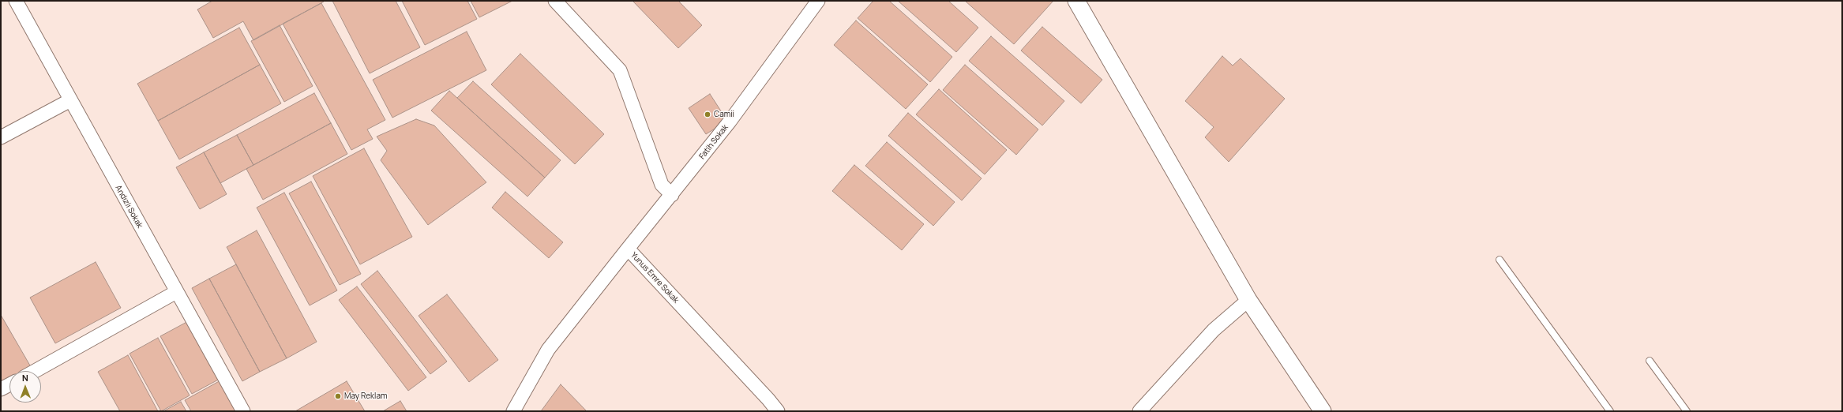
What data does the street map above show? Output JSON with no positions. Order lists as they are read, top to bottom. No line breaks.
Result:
{"streets":{"street":["Fatih Sokak","Andızlı Sokak","Yunus Emre Sokak"]},"crossings":[["Fatih Sokak","Yunus Emre Sokak"]],"places":["Camii","May Reklam"],"north":"top"}
